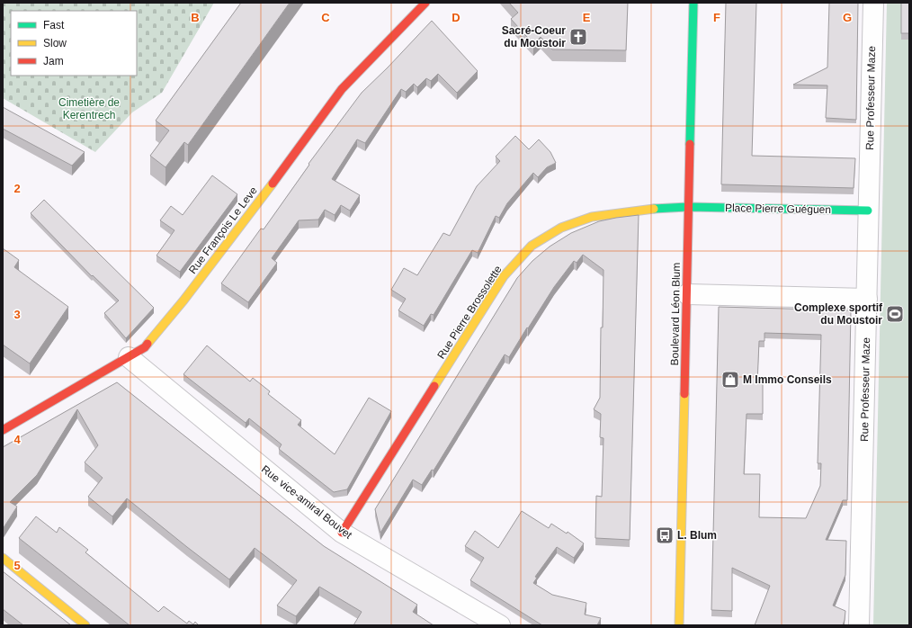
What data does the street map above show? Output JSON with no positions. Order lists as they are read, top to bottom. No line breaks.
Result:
{"streets":{"street":["Rue Professeur Maze","Place Pierre Guéguen","Rue François Le Leve","Rue Pierre Brossolette","Boulevard Léon Blum","Rue vice-amiral Bouvet"]},"crossings":[["Rue Professeur Maze","Place Pierre Guéguen"],["Place Pierre Guéguen","Rue Pierre Brossolette"],["Place Pierre Guéguen","Boulevard Léon Blum"],["Rue François Le Leve","Rue vice-amiral Bouvet"],["Rue Pierre Brossolette","Boulevard Léon Blum"],["Rue Pierre Brossolette","Rue vice-amiral Bouvet"]],"parks":["Cimetière de Kerentrech"],"places":{"church":["Sacré-Coeur du Moustoir"],"sports":["Complexe sportif du Moustoir"],"shop":["M Immo Conseils"],"bus stop":["L. Blum"]},"legend":["Fast","Slow","Jam"],"grid":{"columns":["B","C","D","E","F","G"],"rows":["2","3","4","5"]}}
